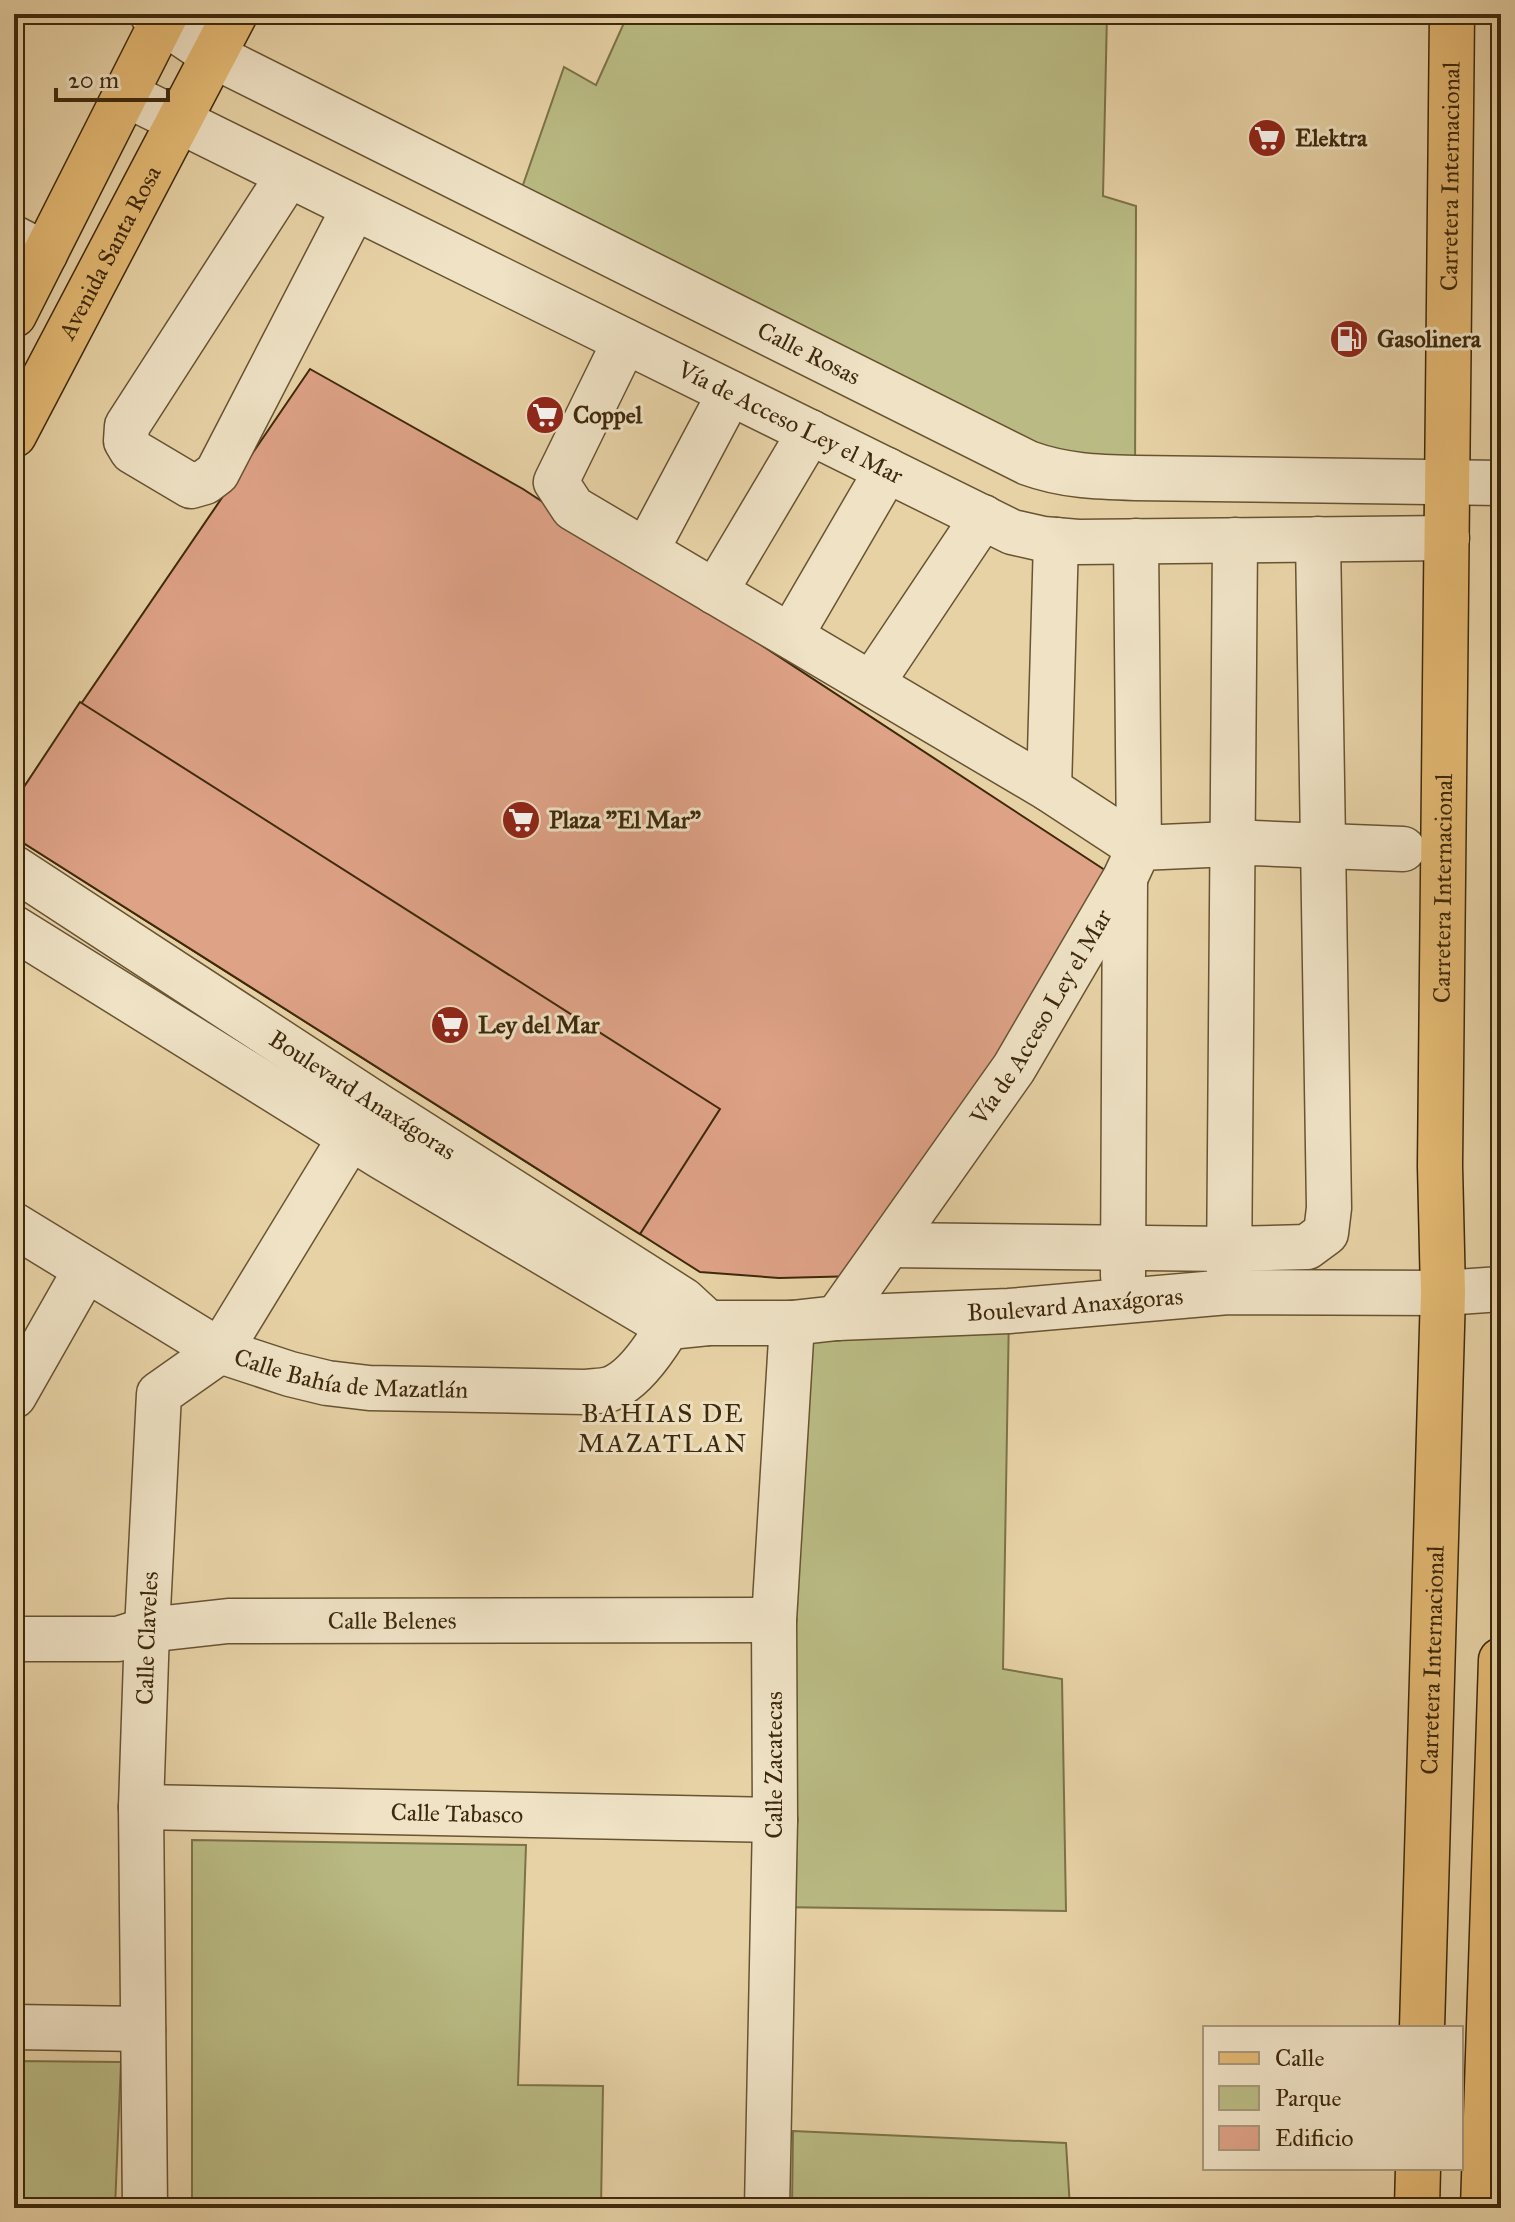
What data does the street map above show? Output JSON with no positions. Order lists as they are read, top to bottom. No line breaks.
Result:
{"streets":{"main road":["Carretera Internacional","Avenida Santa Rosa"],"street":["Calle Rosas","Vía de Acceso Ley el Mar","Boulevard Anaxágoras","Calle Bahía de Mazatlán","Calle Belenes","Calle Claveles","Calle Zacatecas","Calle Tabasco"]},"crossings":[["Carretera Internacional","Calle Rosas"],["Carretera Internacional","Vía de Acceso Ley el Mar"],["Carretera Internacional","Boulevard Anaxágoras"],["Avenida Santa Rosa","Calle Rosas"],["Avenida Santa Rosa","Vía de Acceso Ley el Mar"],["Vía de Acceso Ley el Mar","Boulevard Anaxágoras"],["Boulevard Anaxágoras","Calle Bahía de Mazatlán"],["Boulevard Anaxágoras","Calle Claveles"],["Boulevard Anaxágoras","Calle Zacatecas"],["Calle Bahía de Mazatlán","Calle Claveles"],["Calle Belenes","Calle Claveles"],["Calle Belenes","Calle Zacatecas"],["Calle Claveles","Calle Tabasco"],["Calle Zacatecas","Calle Tabasco"]],"districts":["BAHIAS DE MAZATLAN"],"places":{"supermarket":["Elektra","Coppel","Plaza \"El Mar\"","Ley del Mar"],"fuel station":["Gasolinera"]},"legend":["Calle","Parque","Edificio"],"scale_bar":"20 m"}
